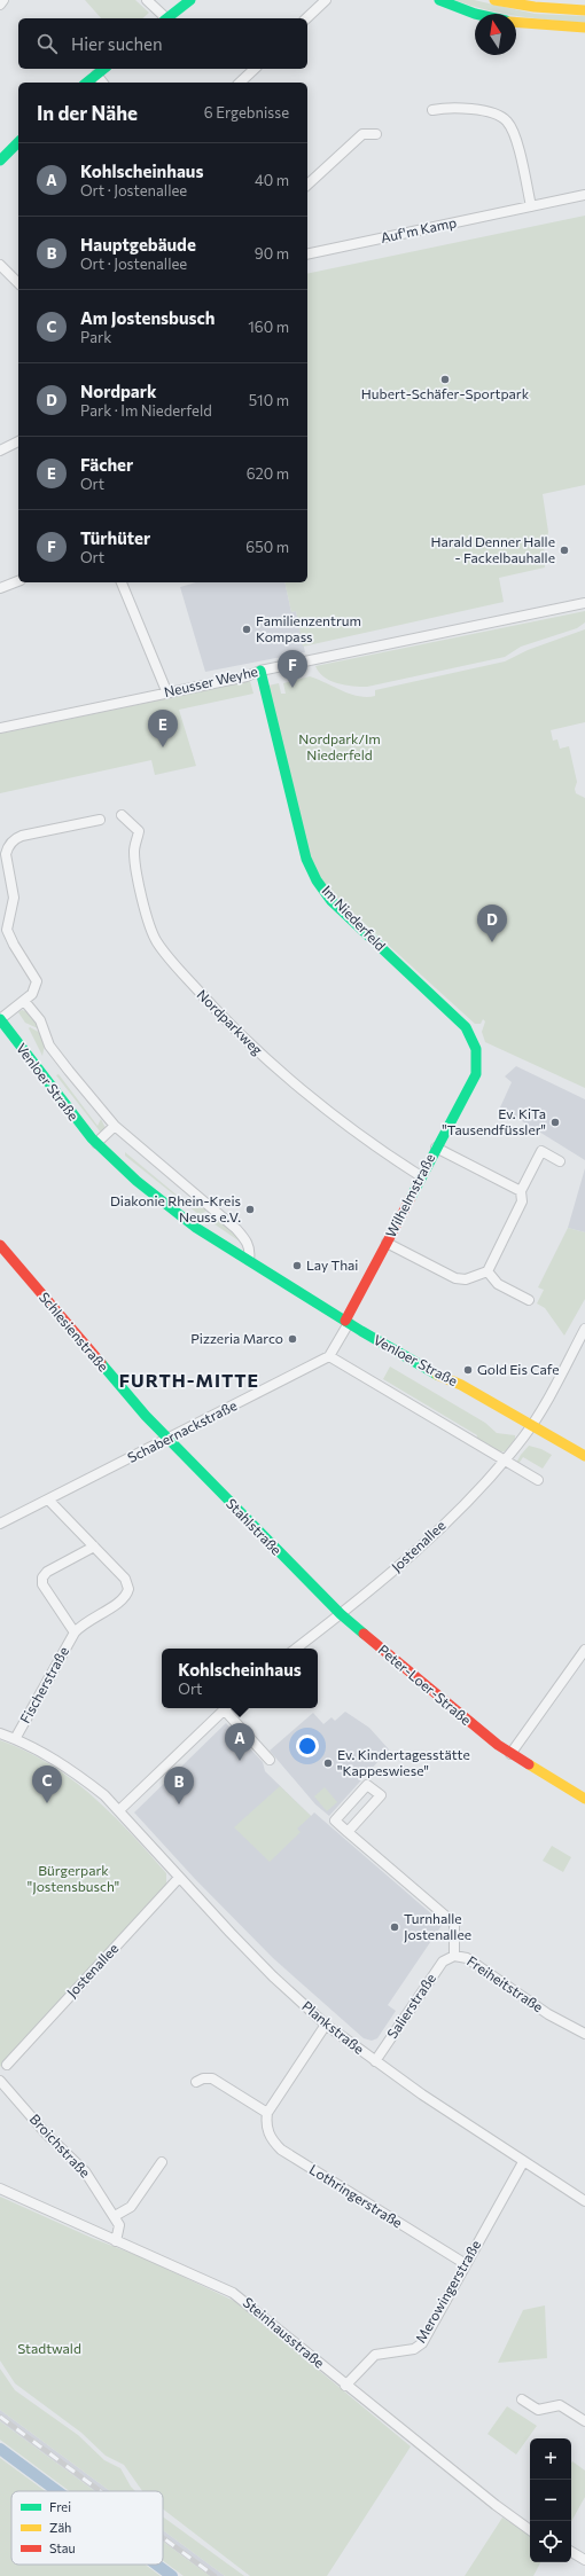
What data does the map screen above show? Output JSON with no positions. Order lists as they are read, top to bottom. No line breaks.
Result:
{"streets":{"street":["Auf'm Kamp","Neusser Weyhe","Im Niederfeld","Nordparkweg","Venloer Straße","Wilhelmstraße","Schlesienstraße","Schabernackstraße","Stahlstraße","Jostenallee","Fischerstraße","Peter-Loer-Straße","Freiheitstraße","Salierstraße","Plankstraße","Broichstraße","Lothringerstraße","Merowingerstraße","Steinhausstraße"]},"crossings":[["Neusser Weyhe","Im Niederfeld"],["Im Niederfeld","Wilhelmstraße"],["Nordparkweg","Wilhelmstraße"],["Venloer Straße","Wilhelmstraße"],["Venloer Straße","Jostenallee"],["Schlesienstraße","Schabernackstraße"],["Schlesienstraße","Stahlstraße"],["Schabernackstraße","Stahlstraße"],["Schabernackstraße","Fischerstraße"],["Stahlstraße","Jostenallee"],["Stahlstraße","Peter-Loer-Straße"],["Jostenallee","Peter-Loer-Straße"],["Jostenallee","Plankstraße"],["Fischerstraße","Plankstraße"],["Freiheitstraße","Salierstraße"],["Salierstraße","Plankstraße"],["Plankstraße","Merowingerstraße"],["Broichstraße","Steinhausstraße"],["Lothringerstraße","Merowingerstraße"],["Merowingerstraße","Steinhausstraße"]],"districts":["FURTH-MITTE"],"parks":["Nordpark/Im Niederfeld","Bürgerpark \"Jostensbusch\"","Stadtwald"],"places":["Hubert-Schäfer-Sportpark","Harald Denner Halle - Fackelbauhalle","Familienzentrum Kompass","Ev. KiTa \"Tausendfüssler\"","Diakonie Rhein-Kreis Neuss e.V.","Lay Thai","Pizzeria Marco","Gold Eis Cafe","Ev. Kindertagesstätte \"Kappeswiese\"","Turnhalle Jostenallee"],"legend":["Frei","Zäh","Stau"],"north":"top","page":{"search":"Hier suchen","heading":["In der Nähe","6 Ergebnisse"],"list":[{"mark":"A","name":"Kohlscheinhaus","note":"Ort · Jostenallee","value":"40 m"},{"mark":"B","name":"Hauptgebäude","note":"Ort · Jostenallee","value":"90 m"},{"mark":"C","name":"Am Jostensbusch","note":"Park","value":"160 m"},{"mark":"D","name":"Nordpark","note":"Park · Im Niederfeld","value":"510 m"},{"mark":"E","name":"Fächer","note":"Ort","value":"620 m"},{"mark":"F","name":"Türhüter","note":"Ort","value":"650 m"}],"pins":["F","E","D","A","C","B"],"popup":["Kohlscheinhaus","Ort"],"map_buttons":["+","−"]}}
